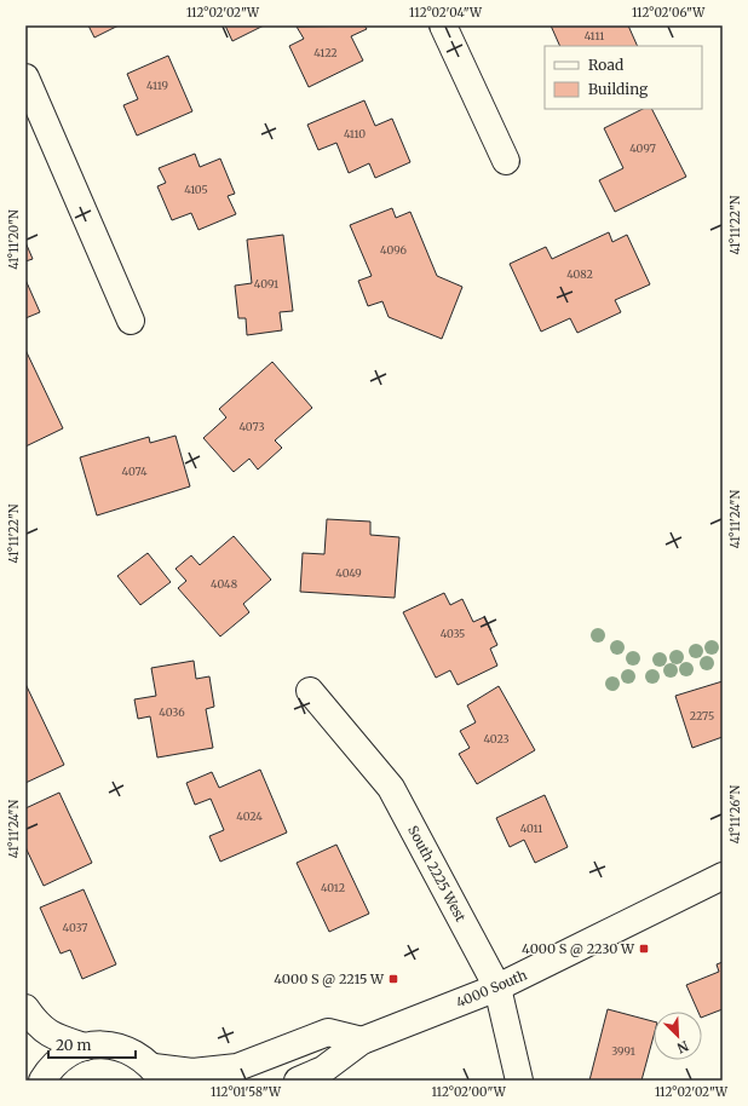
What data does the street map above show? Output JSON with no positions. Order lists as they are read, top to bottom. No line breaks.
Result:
{"streets":{"street":["South 2225 West","4000 South"]},"crossings":[["South 2225 West","4000 South"]],"places":{"transit":["4000 S @ 2230 W","4000 S @ 2215 W"]},"house_numbers":["4111","4122","4119","4110","4097","4105","4096","4082","4091","4073","4074","4049","4048","4035","4036","2275","4023","4024","4011","4012","4037","3991"],"legend":["Road","Building"],"scale_bar":"20 m","north":"bottom right","coordinates":["112°02'02\"W","112°02'04\"W","112°02'06\"W","41°11'22\"N","41°11'20\"N","41°11'24\"N","41°11'26\"N","112°01'58\"W","112°02'00\"W"]}
